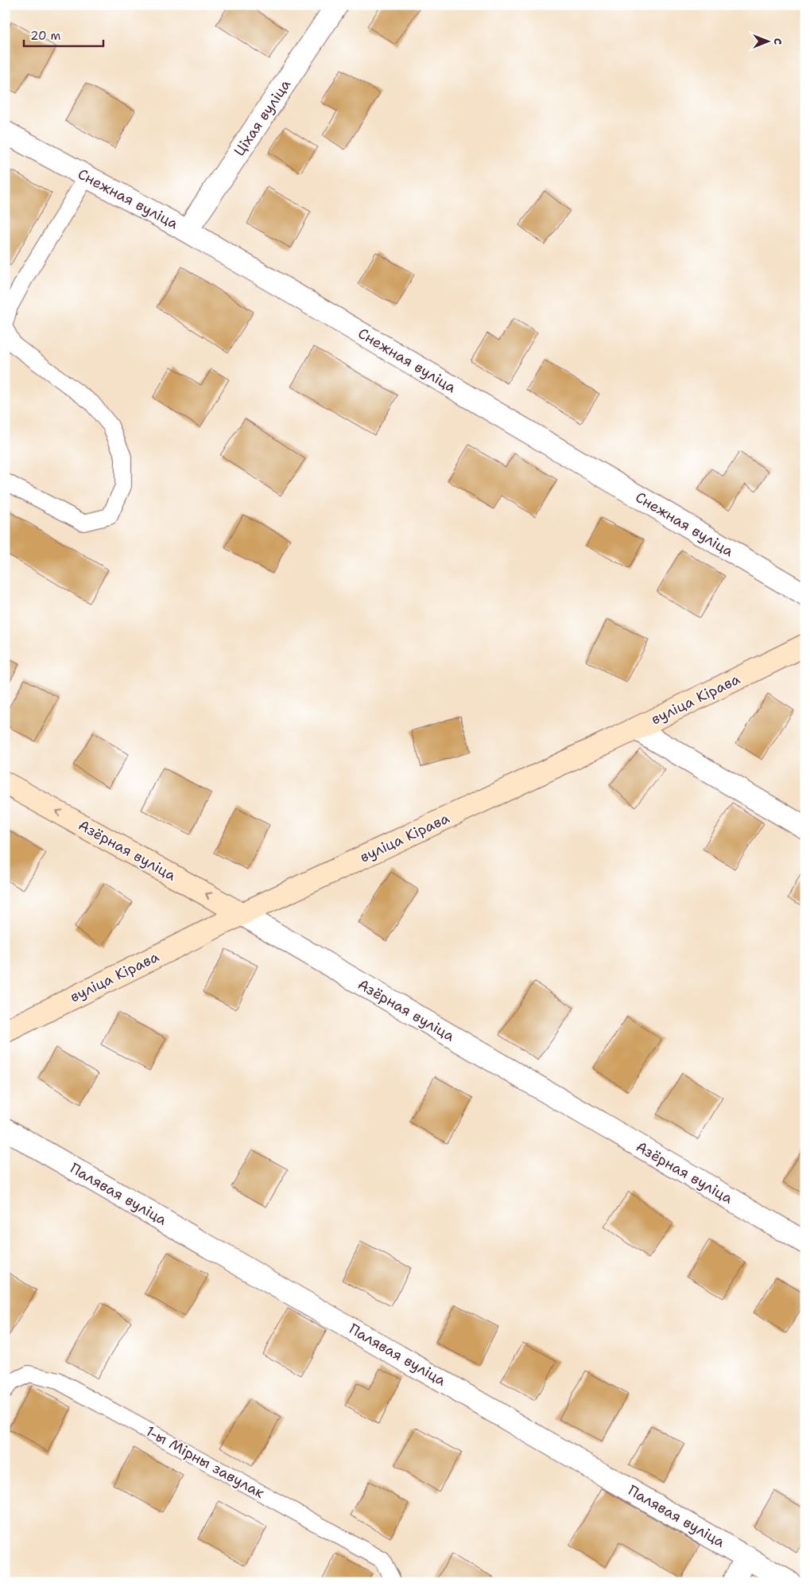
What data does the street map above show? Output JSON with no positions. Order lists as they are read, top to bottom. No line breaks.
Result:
{"streets":{"main road":["вуліца Кірава","Азёрная вуліца"],"street":["Ціхая вуліца","Снежная вуліца","Палявая вуліца"],"lane":["1-ы Мірны завулак"]},"crossings":[["Ціхая вуліца","Снежная вуліца"],["вуліца Кірава","Азёрная вуліца"]],"scale_bar":"20 m","north":"right"}
